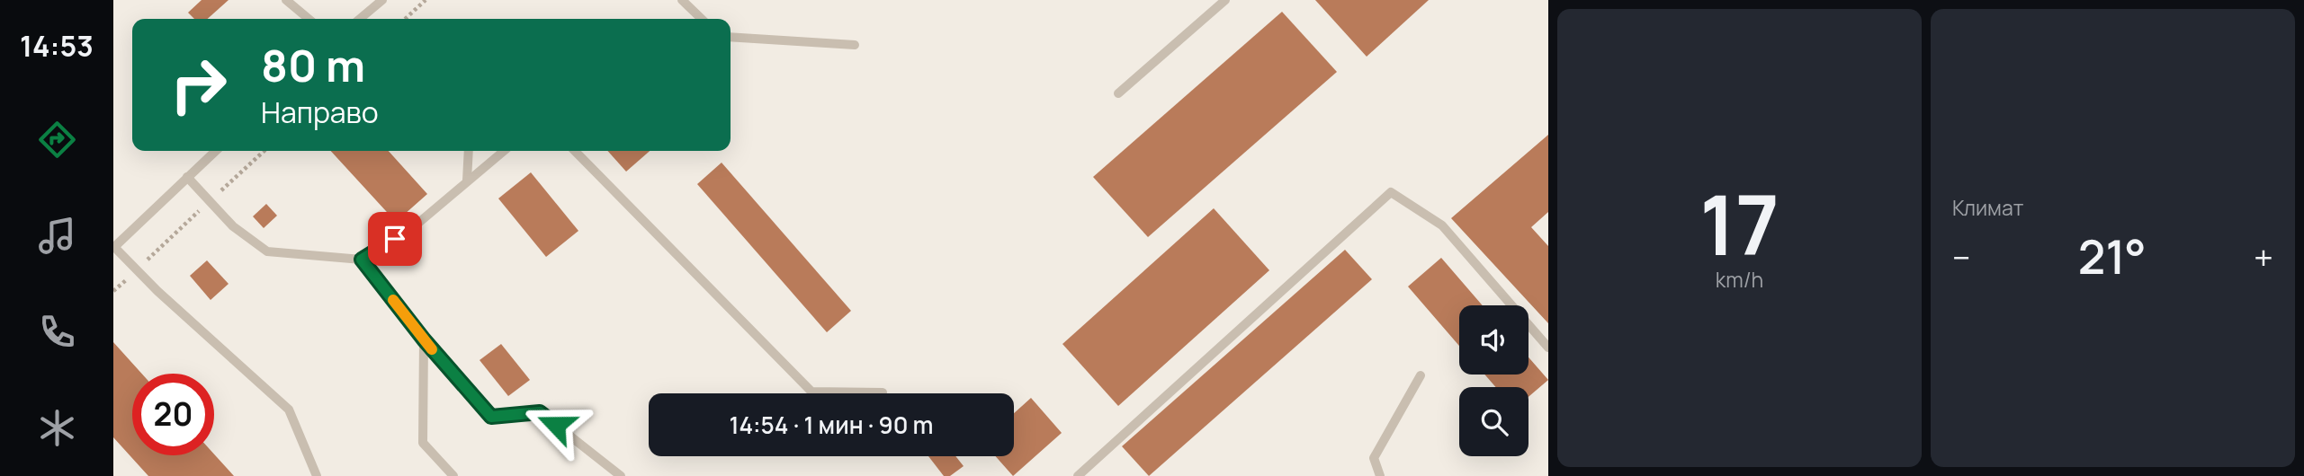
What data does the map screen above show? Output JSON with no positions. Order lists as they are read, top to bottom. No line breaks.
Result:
{"page":{"tabs":"14:53","tile":[["17","km/h"],"Климат"],"turn":["80 m","Направо"],"heat":["−","21°","+"],"limit":"20","trip":"14:54 · 1 мин · 90 m"}}
